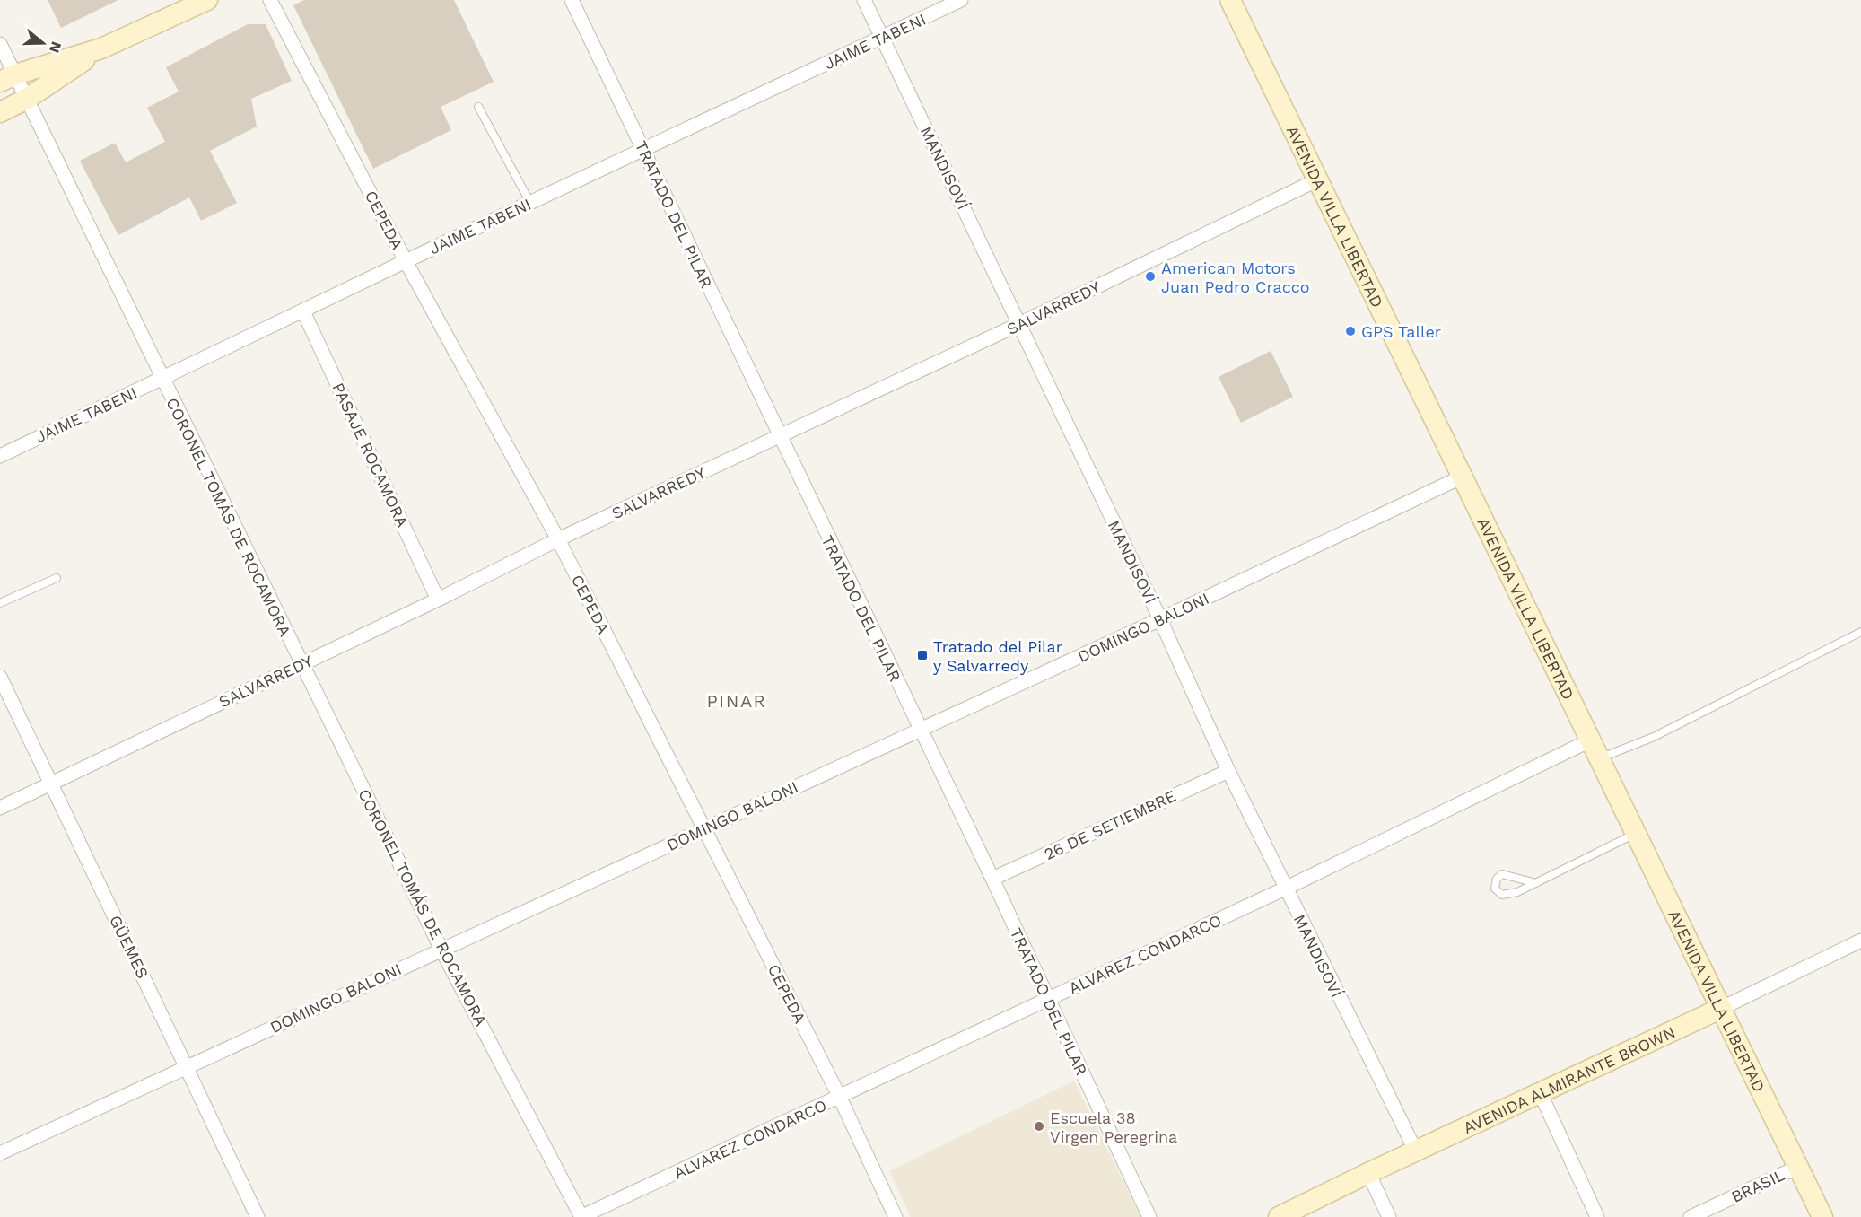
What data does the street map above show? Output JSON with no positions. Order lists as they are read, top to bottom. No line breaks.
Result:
{"streets":{"street":["JAIME TABENI","MANDISOVÍ","TRATADO DEL PILAR","AVENIDA VILLA LIBERTAD","CEPEDA","SALVARREDY","PASAJE ROCAMORA","CORONEL TOMÁS DE ROCAMORA","DOMINGO BALONI","26 DE SETIEMBRE","GÜEMES","ALVAREZ CONDARCO","AVENIDA ALMIRANTE BROWN","BRASIL"]},"crossings":[["JAIME TABENI","MANDISOVÍ"],["JAIME TABENI","TRATADO DEL PILAR"],["JAIME TABENI","CEPEDA"],["JAIME TABENI","PASAJE ROCAMORA"],["JAIME TABENI","CORONEL TOMÁS DE ROCAMORA"],["MANDISOVÍ","SALVARREDY"],["MANDISOVÍ","DOMINGO BALONI"],["MANDISOVÍ","26 DE SETIEMBRE"],["MANDISOVÍ","ALVAREZ CONDARCO"],["MANDISOVÍ","AVENIDA ALMIRANTE BROWN"],["TRATADO DEL PILAR","SALVARREDY"],["TRATADO DEL PILAR","DOMINGO BALONI"],["TRATADO DEL PILAR","26 DE SETIEMBRE"],["TRATADO DEL PILAR","ALVAREZ CONDARCO"],["AVENIDA VILLA LIBERTAD","SALVARREDY"],["AVENIDA VILLA LIBERTAD","DOMINGO BALONI"],["AVENIDA VILLA LIBERTAD","ALVAREZ CONDARCO"],["AVENIDA VILLA LIBERTAD","AVENIDA ALMIRANTE BROWN"],["AVENIDA VILLA LIBERTAD","BRASIL"],["CEPEDA","SALVARREDY"],["CEPEDA","DOMINGO BALONI"],["CEPEDA","ALVAREZ CONDARCO"],["SALVARREDY","PASAJE ROCAMORA"],["SALVARREDY","CORONEL TOMÁS DE ROCAMORA"],["SALVARREDY","GÜEMES"],["CORONEL TOMÁS DE ROCAMORA","DOMINGO BALONI"],["CORONEL TOMÁS DE ROCAMORA","ALVAREZ CONDARCO"],["DOMINGO BALONI","GÜEMES"]],"districts":["PINAR"],"places":{"other":["American Motors Juan Pedro Cracco","GPS Taller","Escuela 38 Virgen Peregrina"],"transit":["Tratado del Pilar y Salvarredy"]},"north":"right"}
